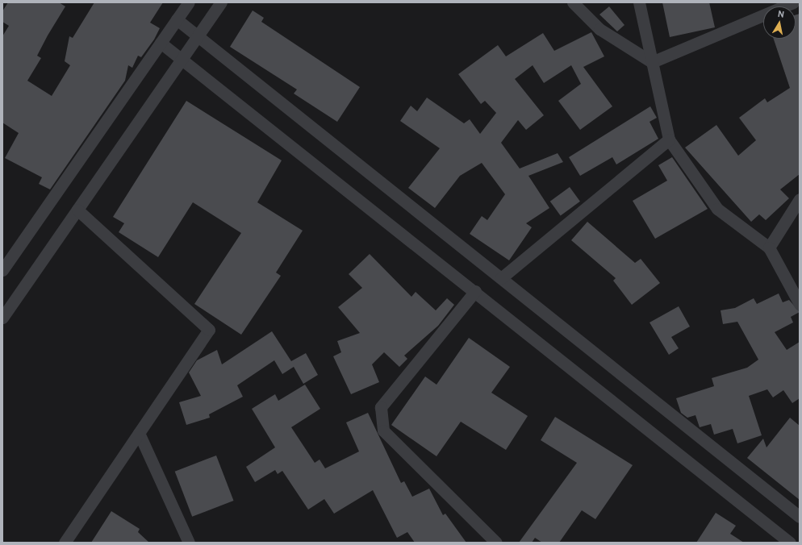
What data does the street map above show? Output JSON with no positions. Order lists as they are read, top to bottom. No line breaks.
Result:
{"north":"top"}
